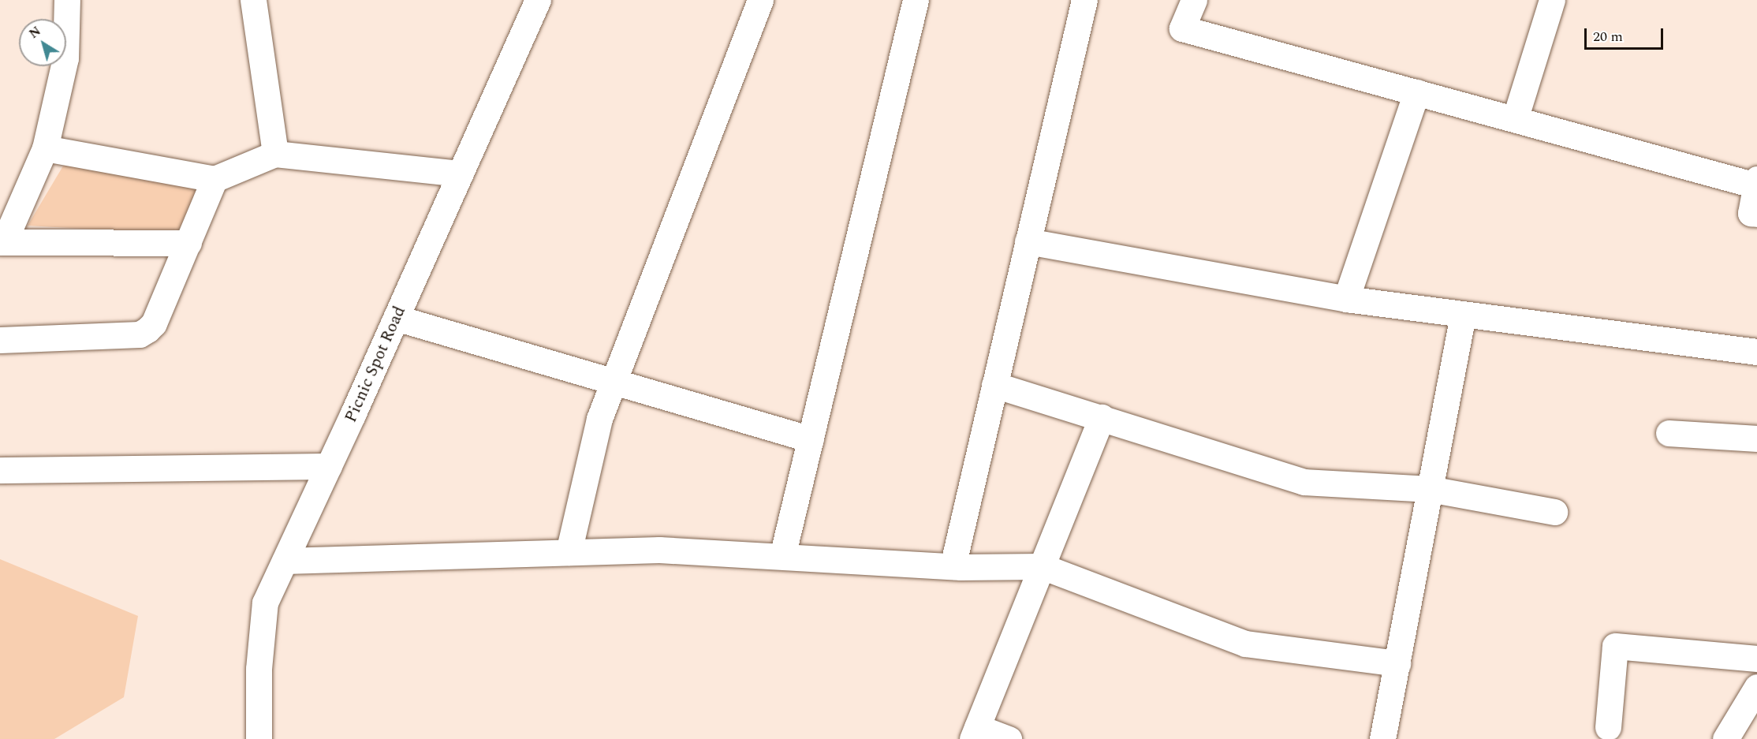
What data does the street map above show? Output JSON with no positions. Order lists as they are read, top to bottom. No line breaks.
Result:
{"streets":{"street":["Picnic Spot Road"]},"scale_bar":"20 m","north":"top left"}
